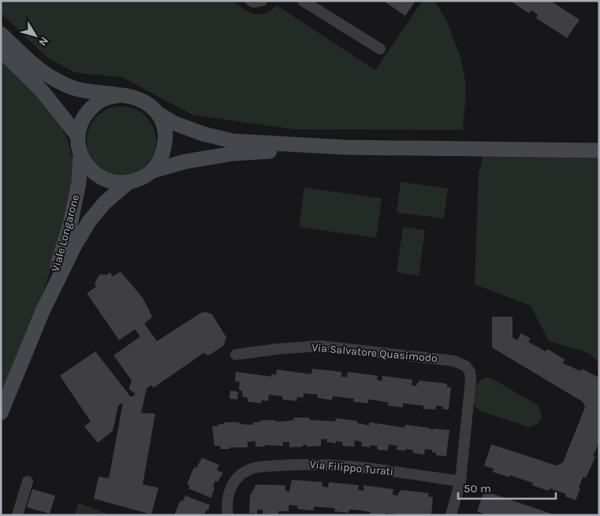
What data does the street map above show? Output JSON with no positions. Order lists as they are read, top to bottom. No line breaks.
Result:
{"streets":{"main road":["Viale Longarone"],"street":["Via Salvatore Quasimodo","Via Filippo Turati"]},"crossings":[["Via Salvatore Quasimodo","Via Filippo Turati"]],"scale_bar":"50 m","north":"bottom right"}
